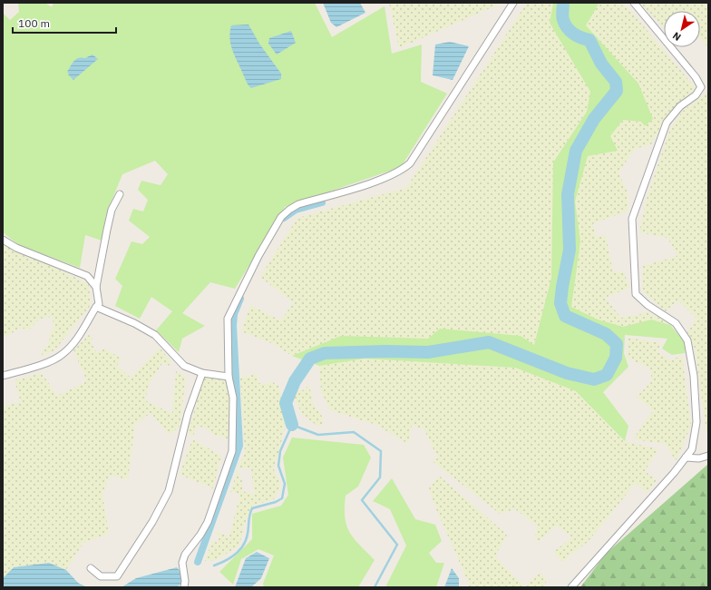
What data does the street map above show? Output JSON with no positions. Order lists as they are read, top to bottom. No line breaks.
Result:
{"scale_bar":"100 m","north":"bottom left"}
